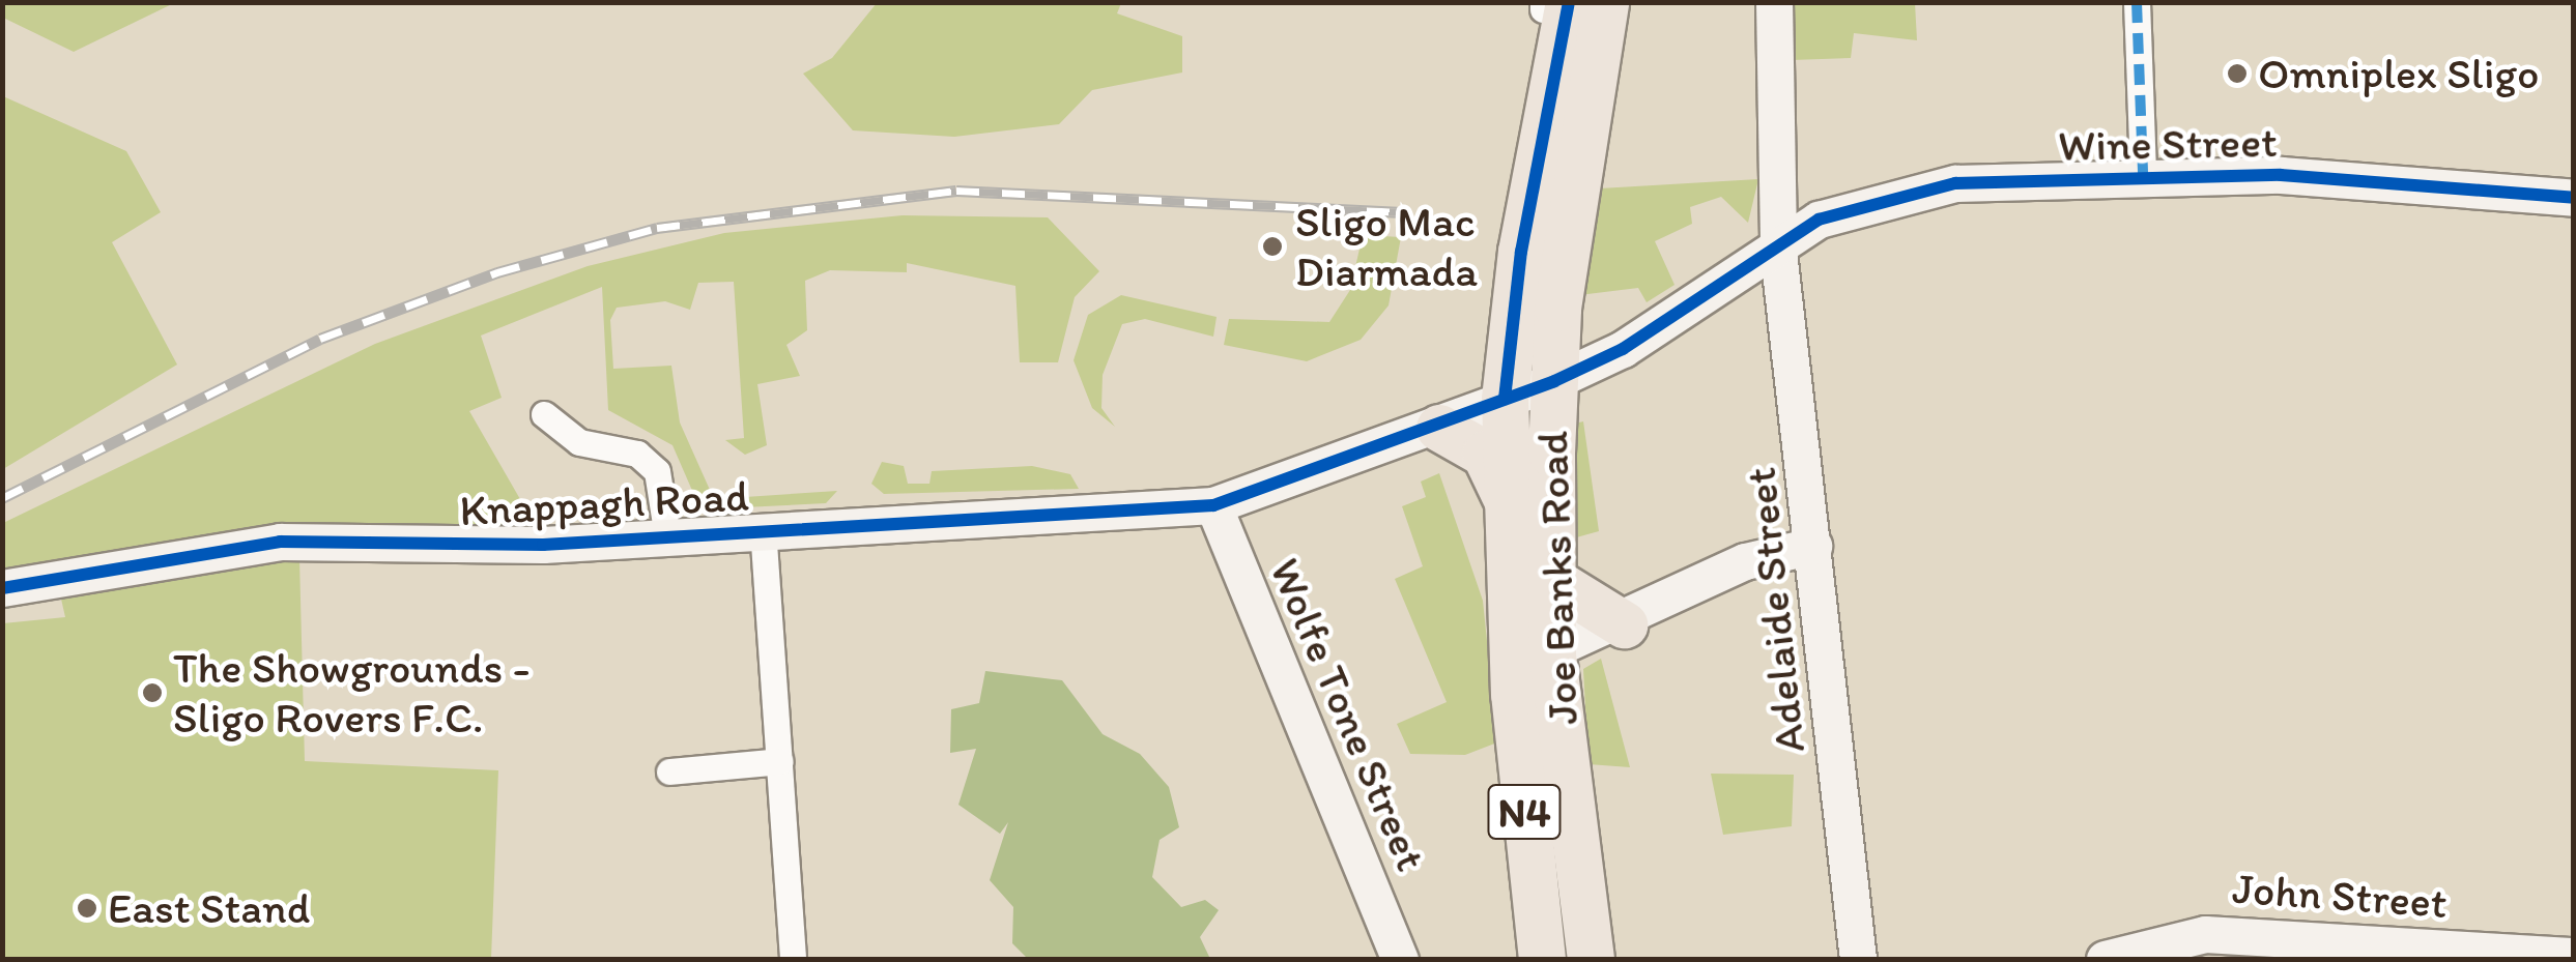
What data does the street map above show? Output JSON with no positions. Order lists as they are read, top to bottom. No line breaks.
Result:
{"streets":{"highway":["Joe Banks Road","N4"],"main road":["Wine Street","Knappagh Road","Adelaide Street","Wolfe Tone Street","John Street"]},"crossings":[["Wine Street","Knappagh Road"],["Wine Street","Joe Banks Road"],["Wine Street","Adelaide Street"],["Wine Street","N4"],["Knappagh Road","Joe Banks Road"],["Knappagh Road","Wolfe Tone Street"],["Knappagh Road","N4"],["Joe Banks Road","N4"]],"places":["Omniplex Sligo","Sligo Mac Diarmada","The Showgrounds - Sligo Rovers F.C.","East Stand"]}
